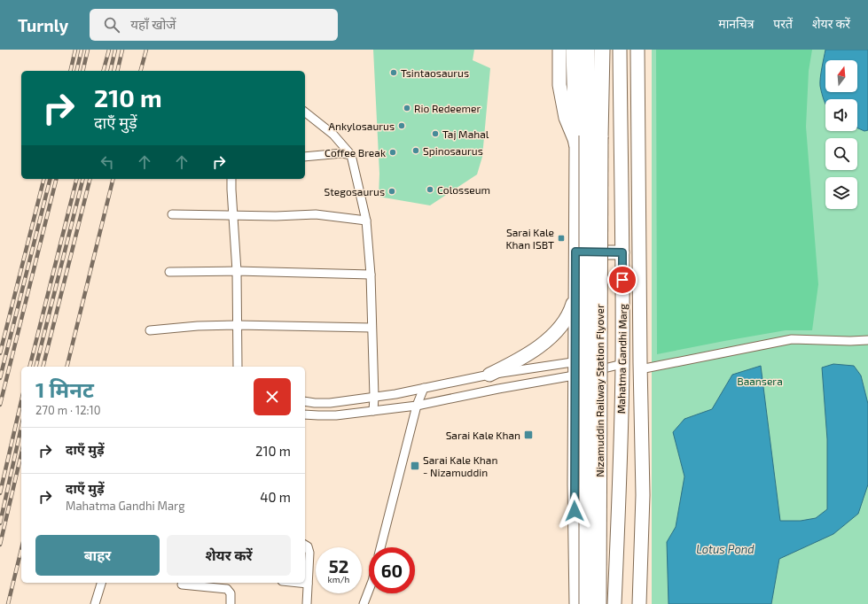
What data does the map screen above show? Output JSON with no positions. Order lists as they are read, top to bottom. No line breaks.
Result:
{"streets":{"highway":["Nizamuddin Railway Station Flyover"],"main road":["Mahatma Gandhi Marg"]},"water":["Lotus Pond"],"parks":["Baansera"],"places":{"other":["Tsintaosaurus","Rio Redeemer","Ankylosaurus","Taj Mahal","Spinosaurus","Coffee Break","Colosseum","Stegosaurus"],"transit":["Sarai Kale Khan ISBT","Sarai Kale Khan","Sarai Kale Khan - Nizamuddin"]},"north":"top","page":{"header":"Turnly","search":"यहाँ खोजें","nav":["मानचित्र","परतें","शेयर करें"],"turn":["210 m","दाएँ मुड़ें"],"heading":["1 मिनट","270 m · 12:10"],"list":[{"name":"दाएँ मुड़ें","value":"210 m"},{"name":"दाएँ मुड़ें","note":"Mahatma Gandhi Marg","value":"40 m"}],"buttons":["बाहर","शेयर करें"],"speed":"52 km/h","limit":"60"}}
